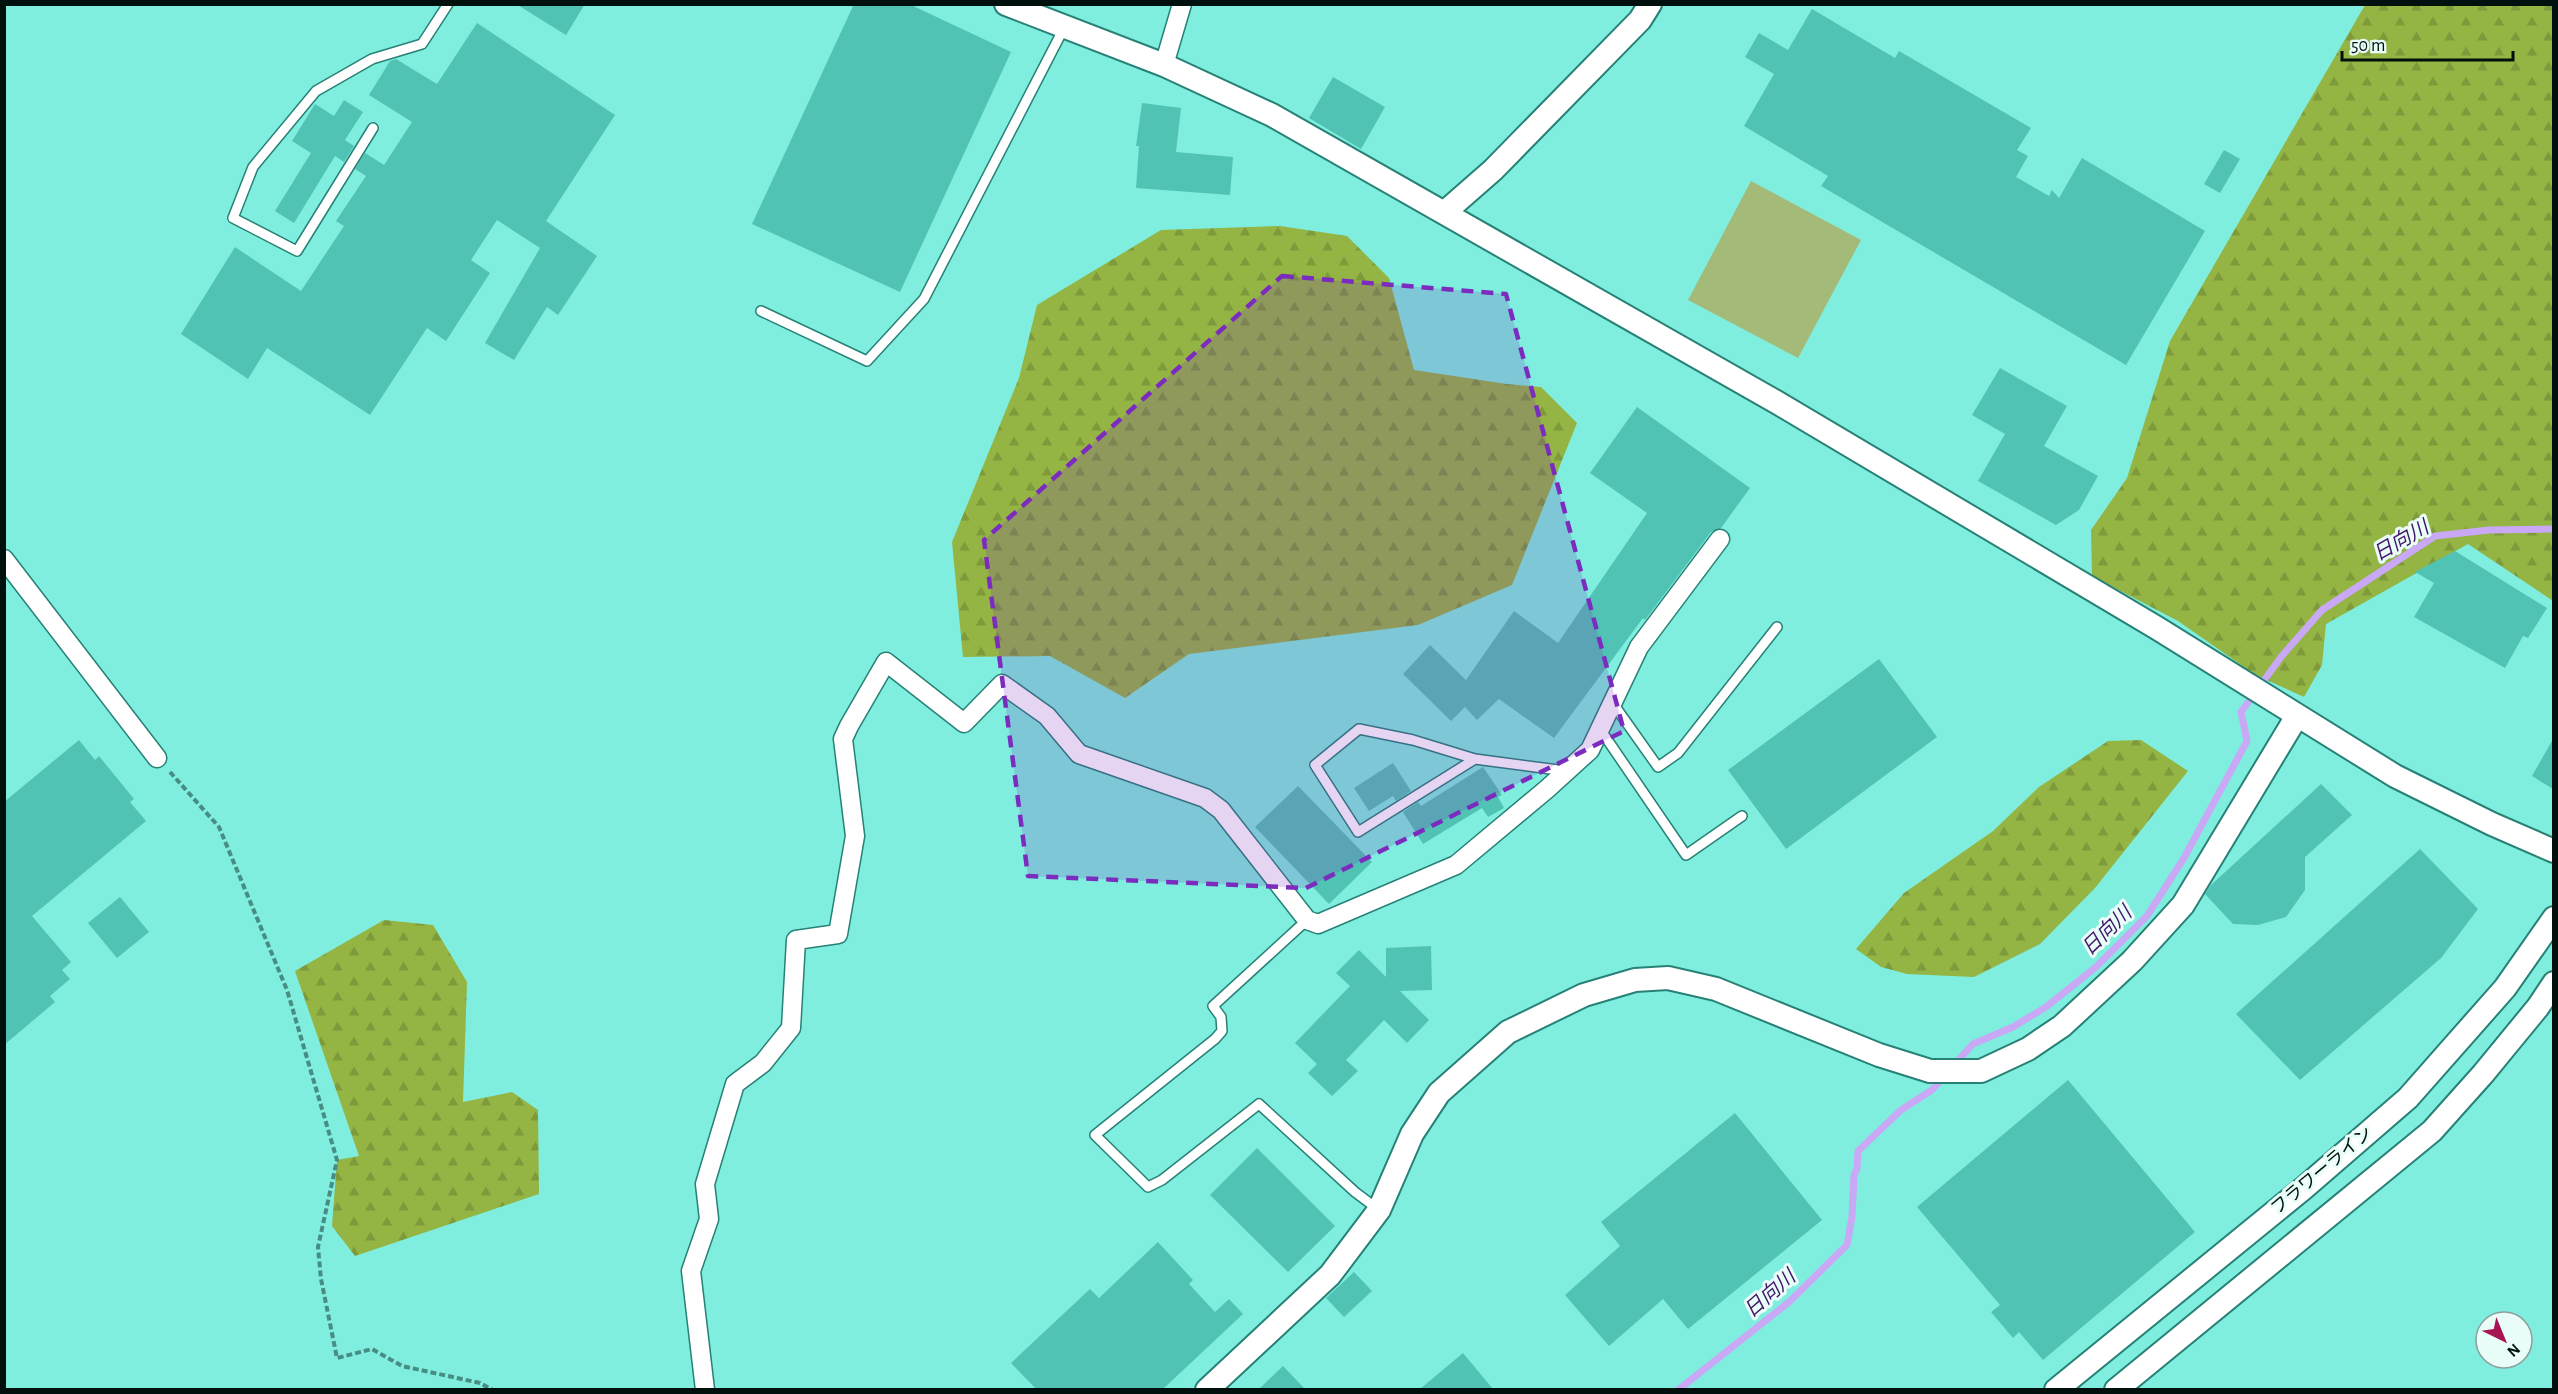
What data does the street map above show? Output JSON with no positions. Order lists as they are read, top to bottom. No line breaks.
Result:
{"streets":{"street":["フラワーライン"]},"water":["日向川"],"scale_bar":"50 m","north":"bottom right"}
